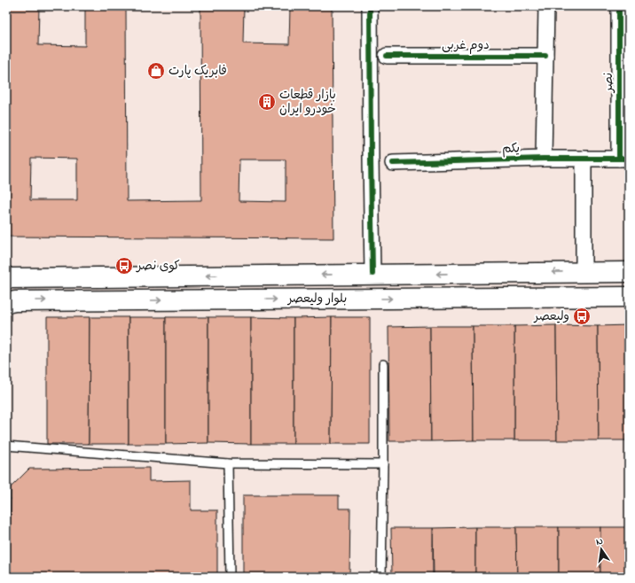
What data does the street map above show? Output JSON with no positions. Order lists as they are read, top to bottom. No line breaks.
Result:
{"streets":{"main road":["بلوار ولیعصر"],"street":["دوم غربی","نصر","یکم"]},"crossings":[["نصر","یکم"]],"places":{"shop":["فابریک پارت"],"building":["بازار قطعات خودرو ایران"],"bus stop":["کوی نصر","ولیعصر"]},"north":"top"}
